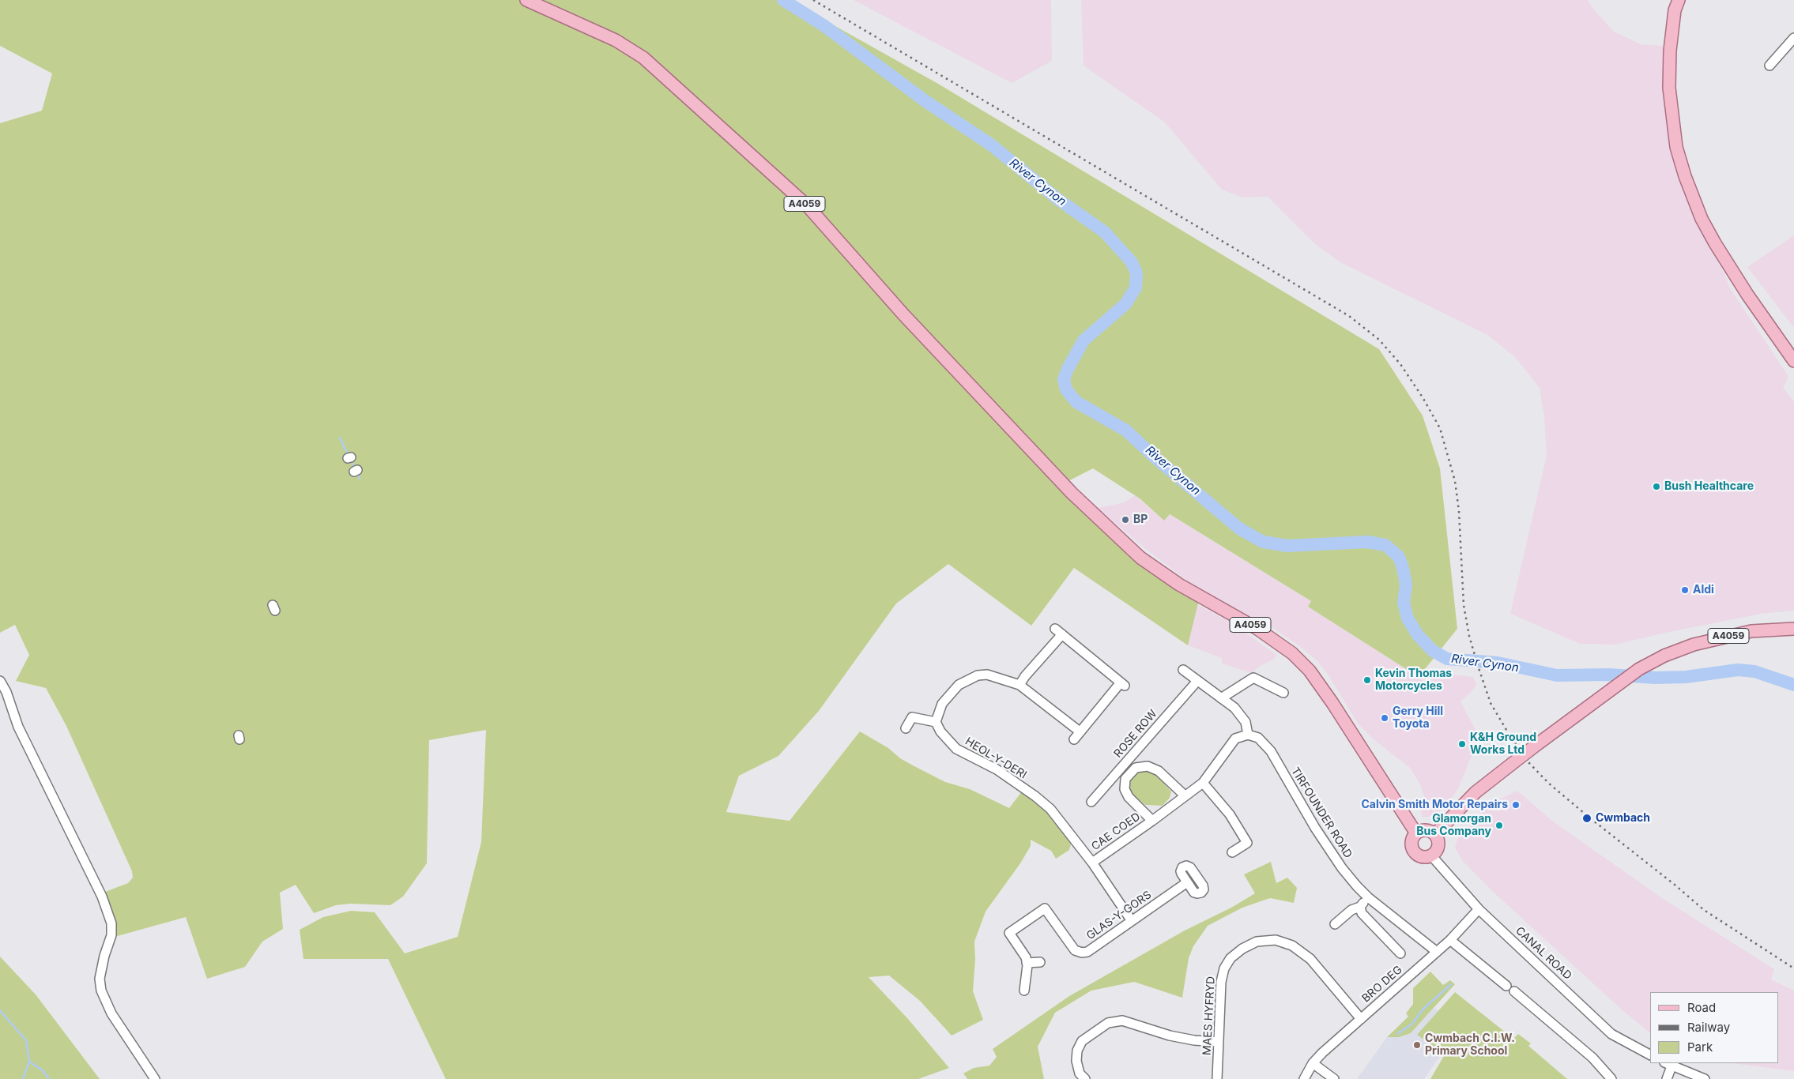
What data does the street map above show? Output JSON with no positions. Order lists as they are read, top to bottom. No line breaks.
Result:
{"streets":{"main road":["A4059"],"street":["ROSE ROW","HEOL-Y-DERI","TIRFOUNDER ROAD","CAE COED","GLAS-Y-GORS","CANAL ROAD","BRO DEG","MAES HYFRYD"]},"crossings":[["A4059","CANAL ROAD"],["HEOL-Y-DERI","CAE COED"],["HEOL-Y-DERI","GLAS-Y-GORS"],["TIRFOUNDER ROAD","CAE COED"],["TIRFOUNDER ROAD","BRO DEG"],["CANAL ROAD","BRO DEG"],["BRO DEG","MAES HYFRYD"]],"water":["River Cynon"],"places":["Bush Healthcare","BP","Aldi","Kevin Thomas Motorcycles","Gerry Hill Toyota","K&H Ground Works Ltd","Calvin Smith Motor Repairs","Cwmbach","Glamorgan Bus Company","Cwmbach C.I.W. Primary School"],"legend":["Road","Railway","Park"]}
